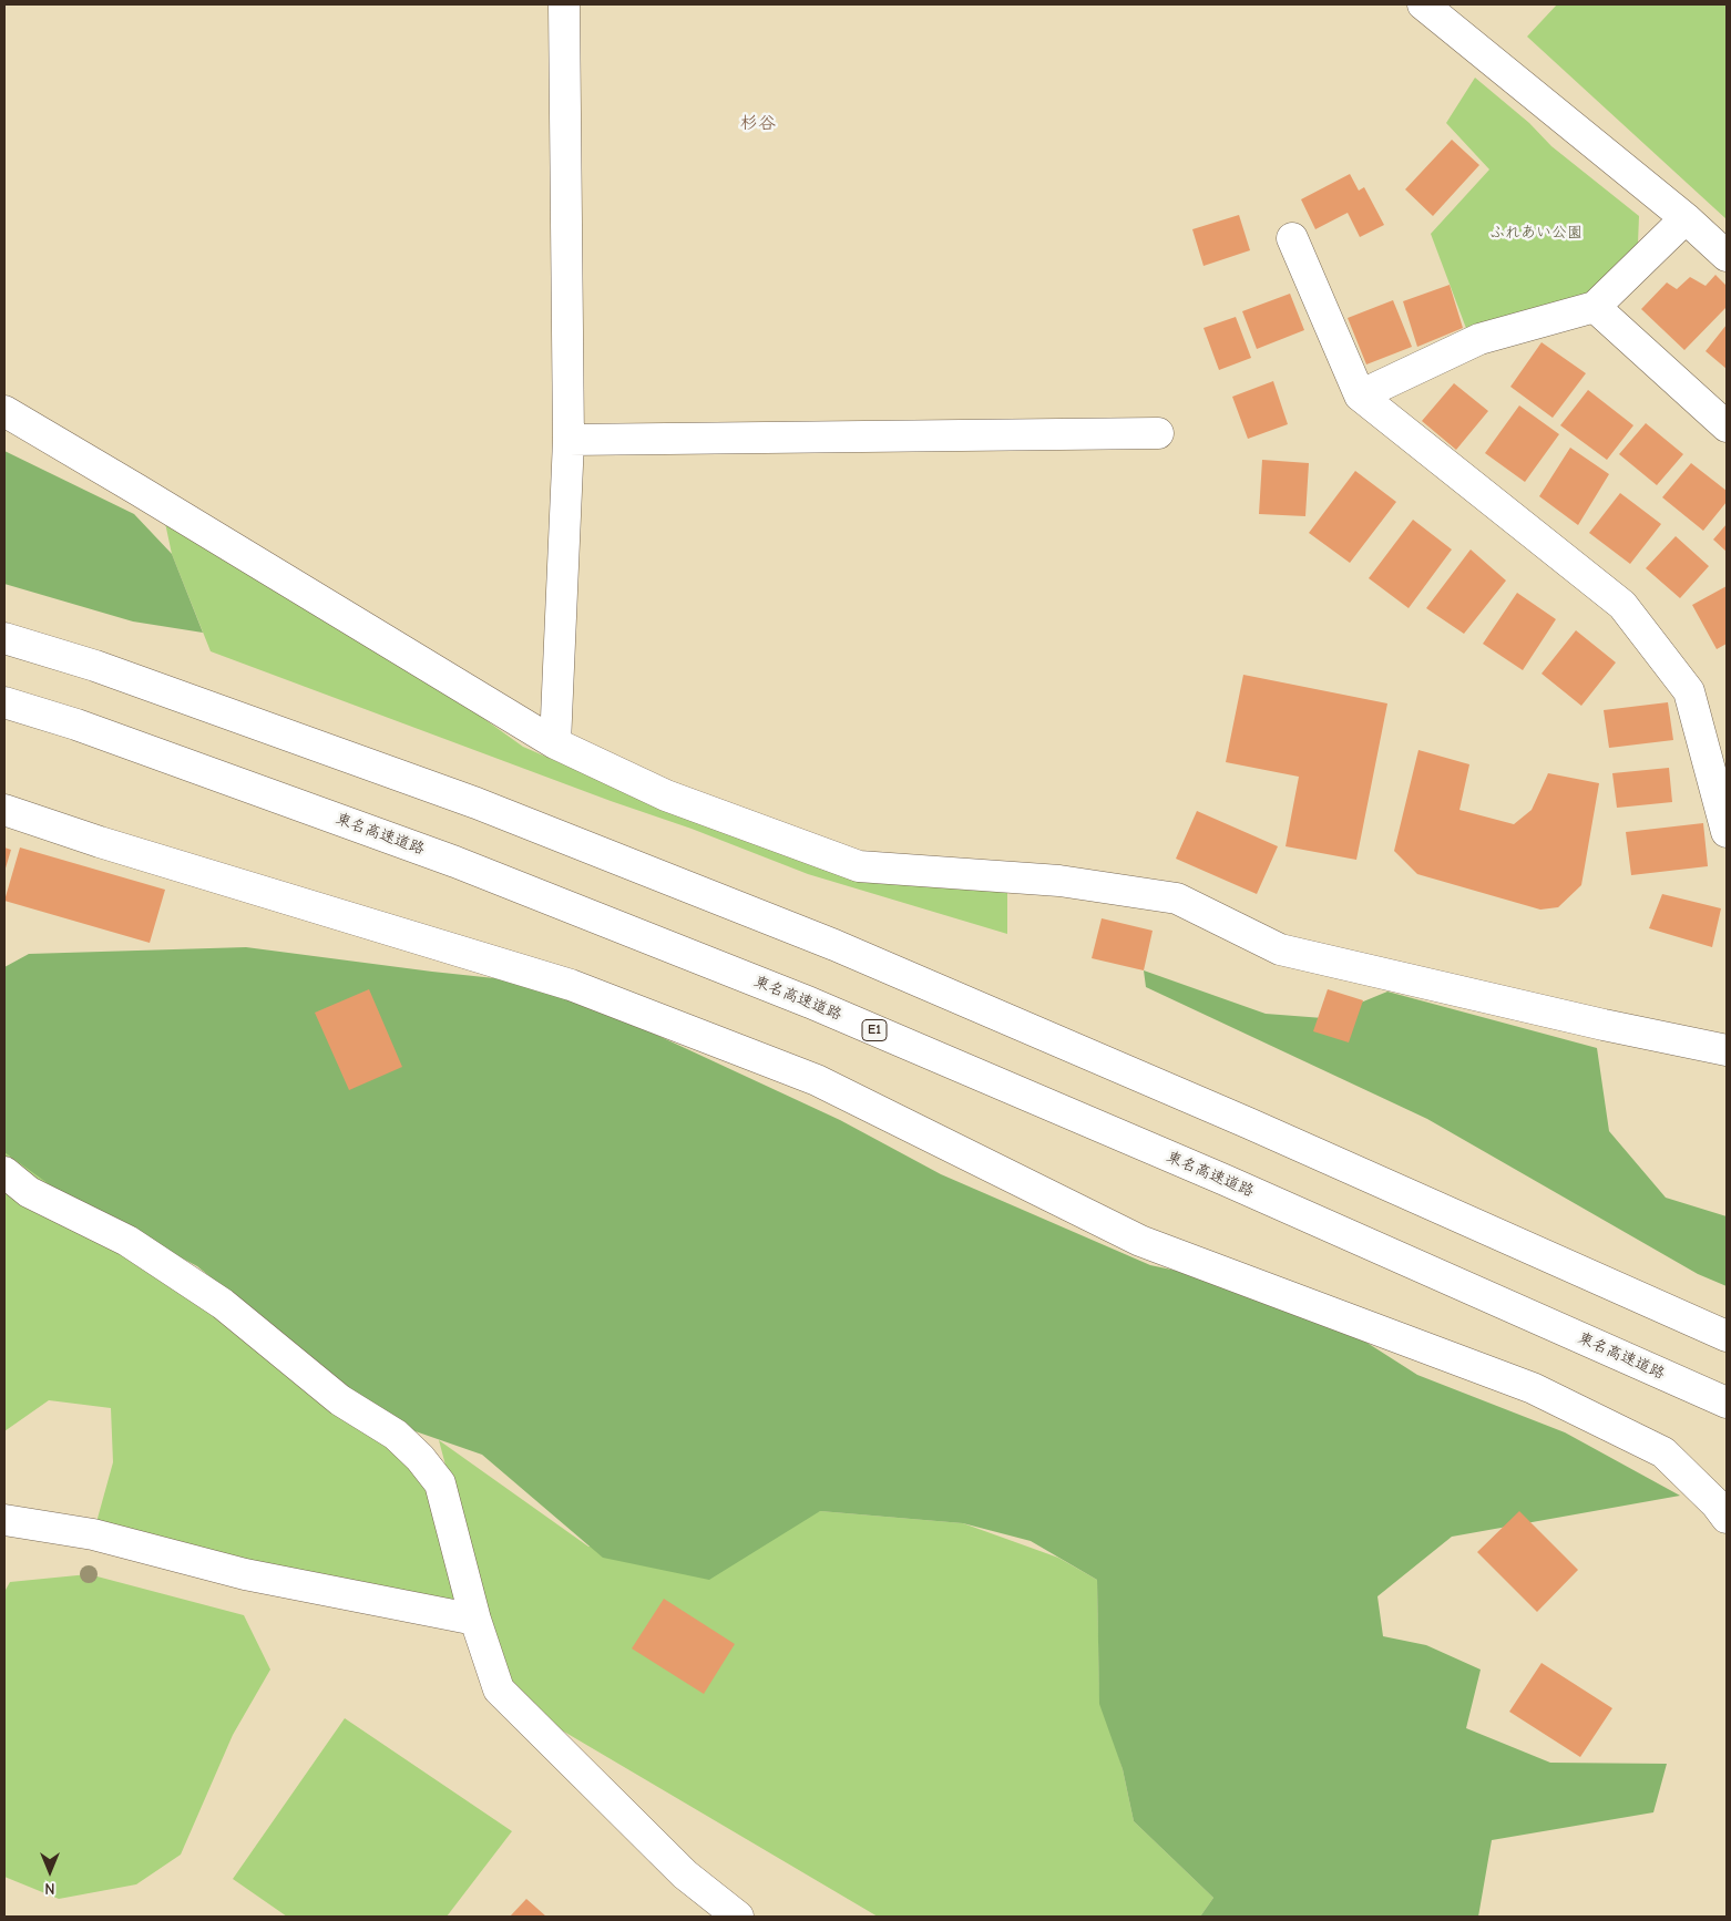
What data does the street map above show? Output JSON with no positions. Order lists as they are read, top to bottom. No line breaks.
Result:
{"streets":{"main road":["東名高速道路","E1"]},"districts":["杉谷"],"parks":["ふれあい公園"],"north":"bottom"}
